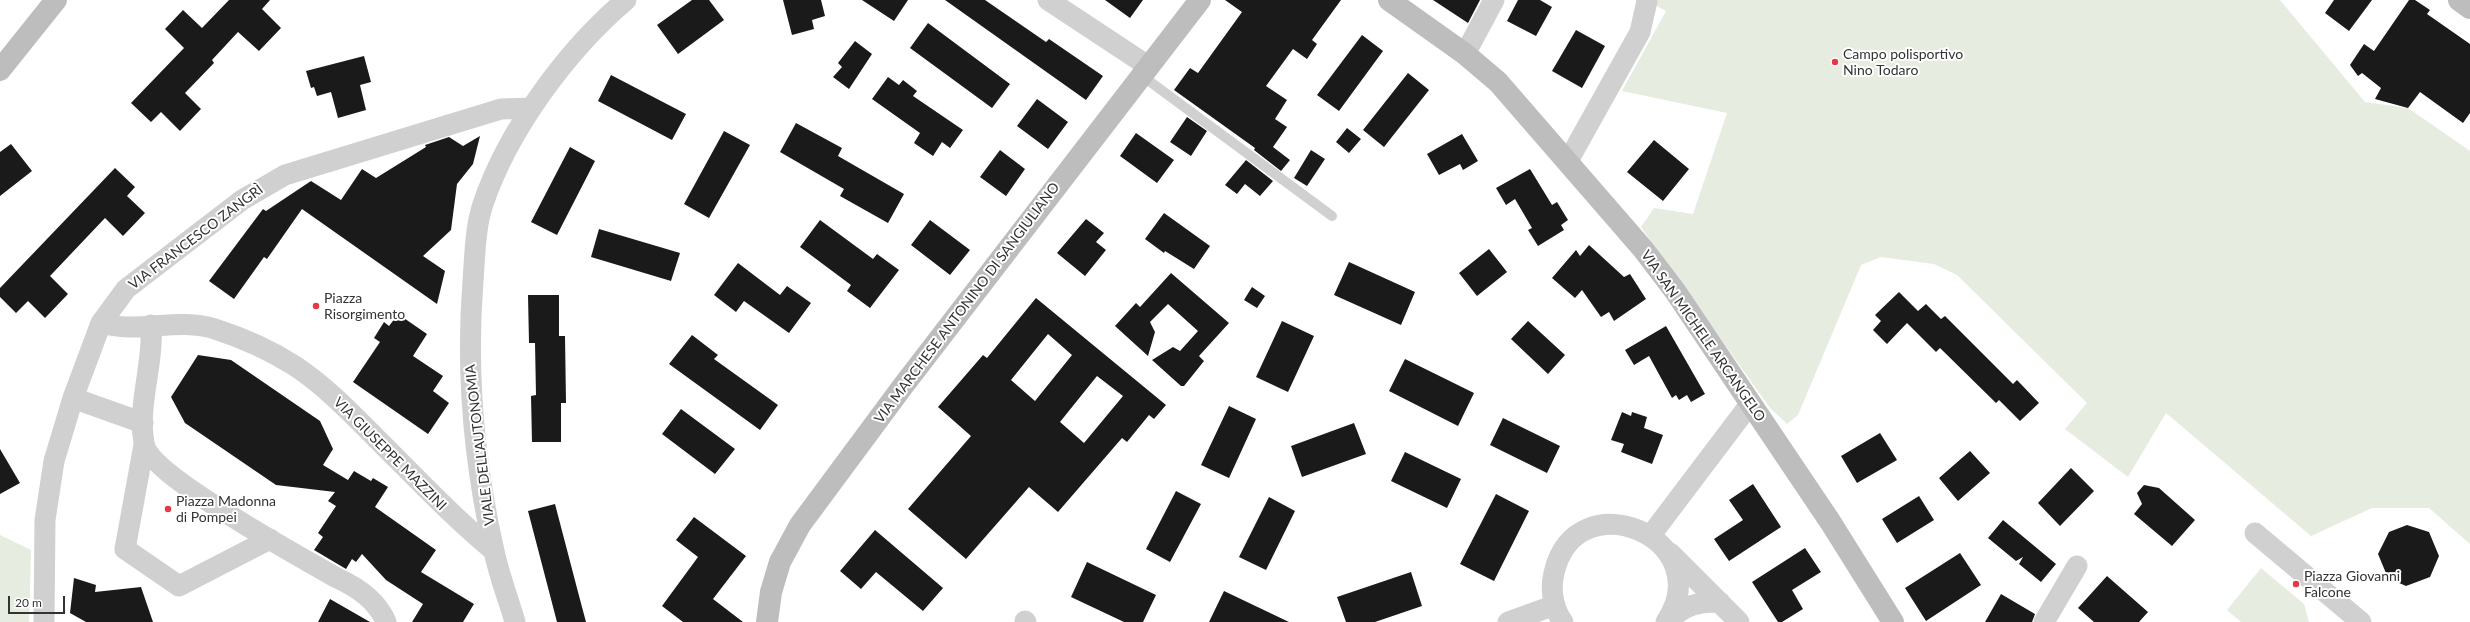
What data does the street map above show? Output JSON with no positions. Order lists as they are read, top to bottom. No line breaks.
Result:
{"streets":{"main road":["VIA MARCHESE ANTONINO DI SANGIULIANO","VIA SAN MICHELE ARCANGELO"],"street":["VIA FRANCESCO ZANGRÌ","VIALE DELL'AUTONOMIA","VIA GIUSEPPE MAZZINI"]},"crossings":[["VIA FRANCESCO ZANGRÌ","VIALE DELL'AUTONOMIA"],["VIA FRANCESCO ZANGRÌ","VIA GIUSEPPE MAZZINI"],["VIALE DELL'AUTONOMIA","VIA GIUSEPPE MAZZINI"]],"places":["Campo polisportivo Nino Todaro","Piazza Risorgimento","Piazza Madonna di Pompei","Piazza Giovanni Falcone"],"scale_bar":"20 m"}
